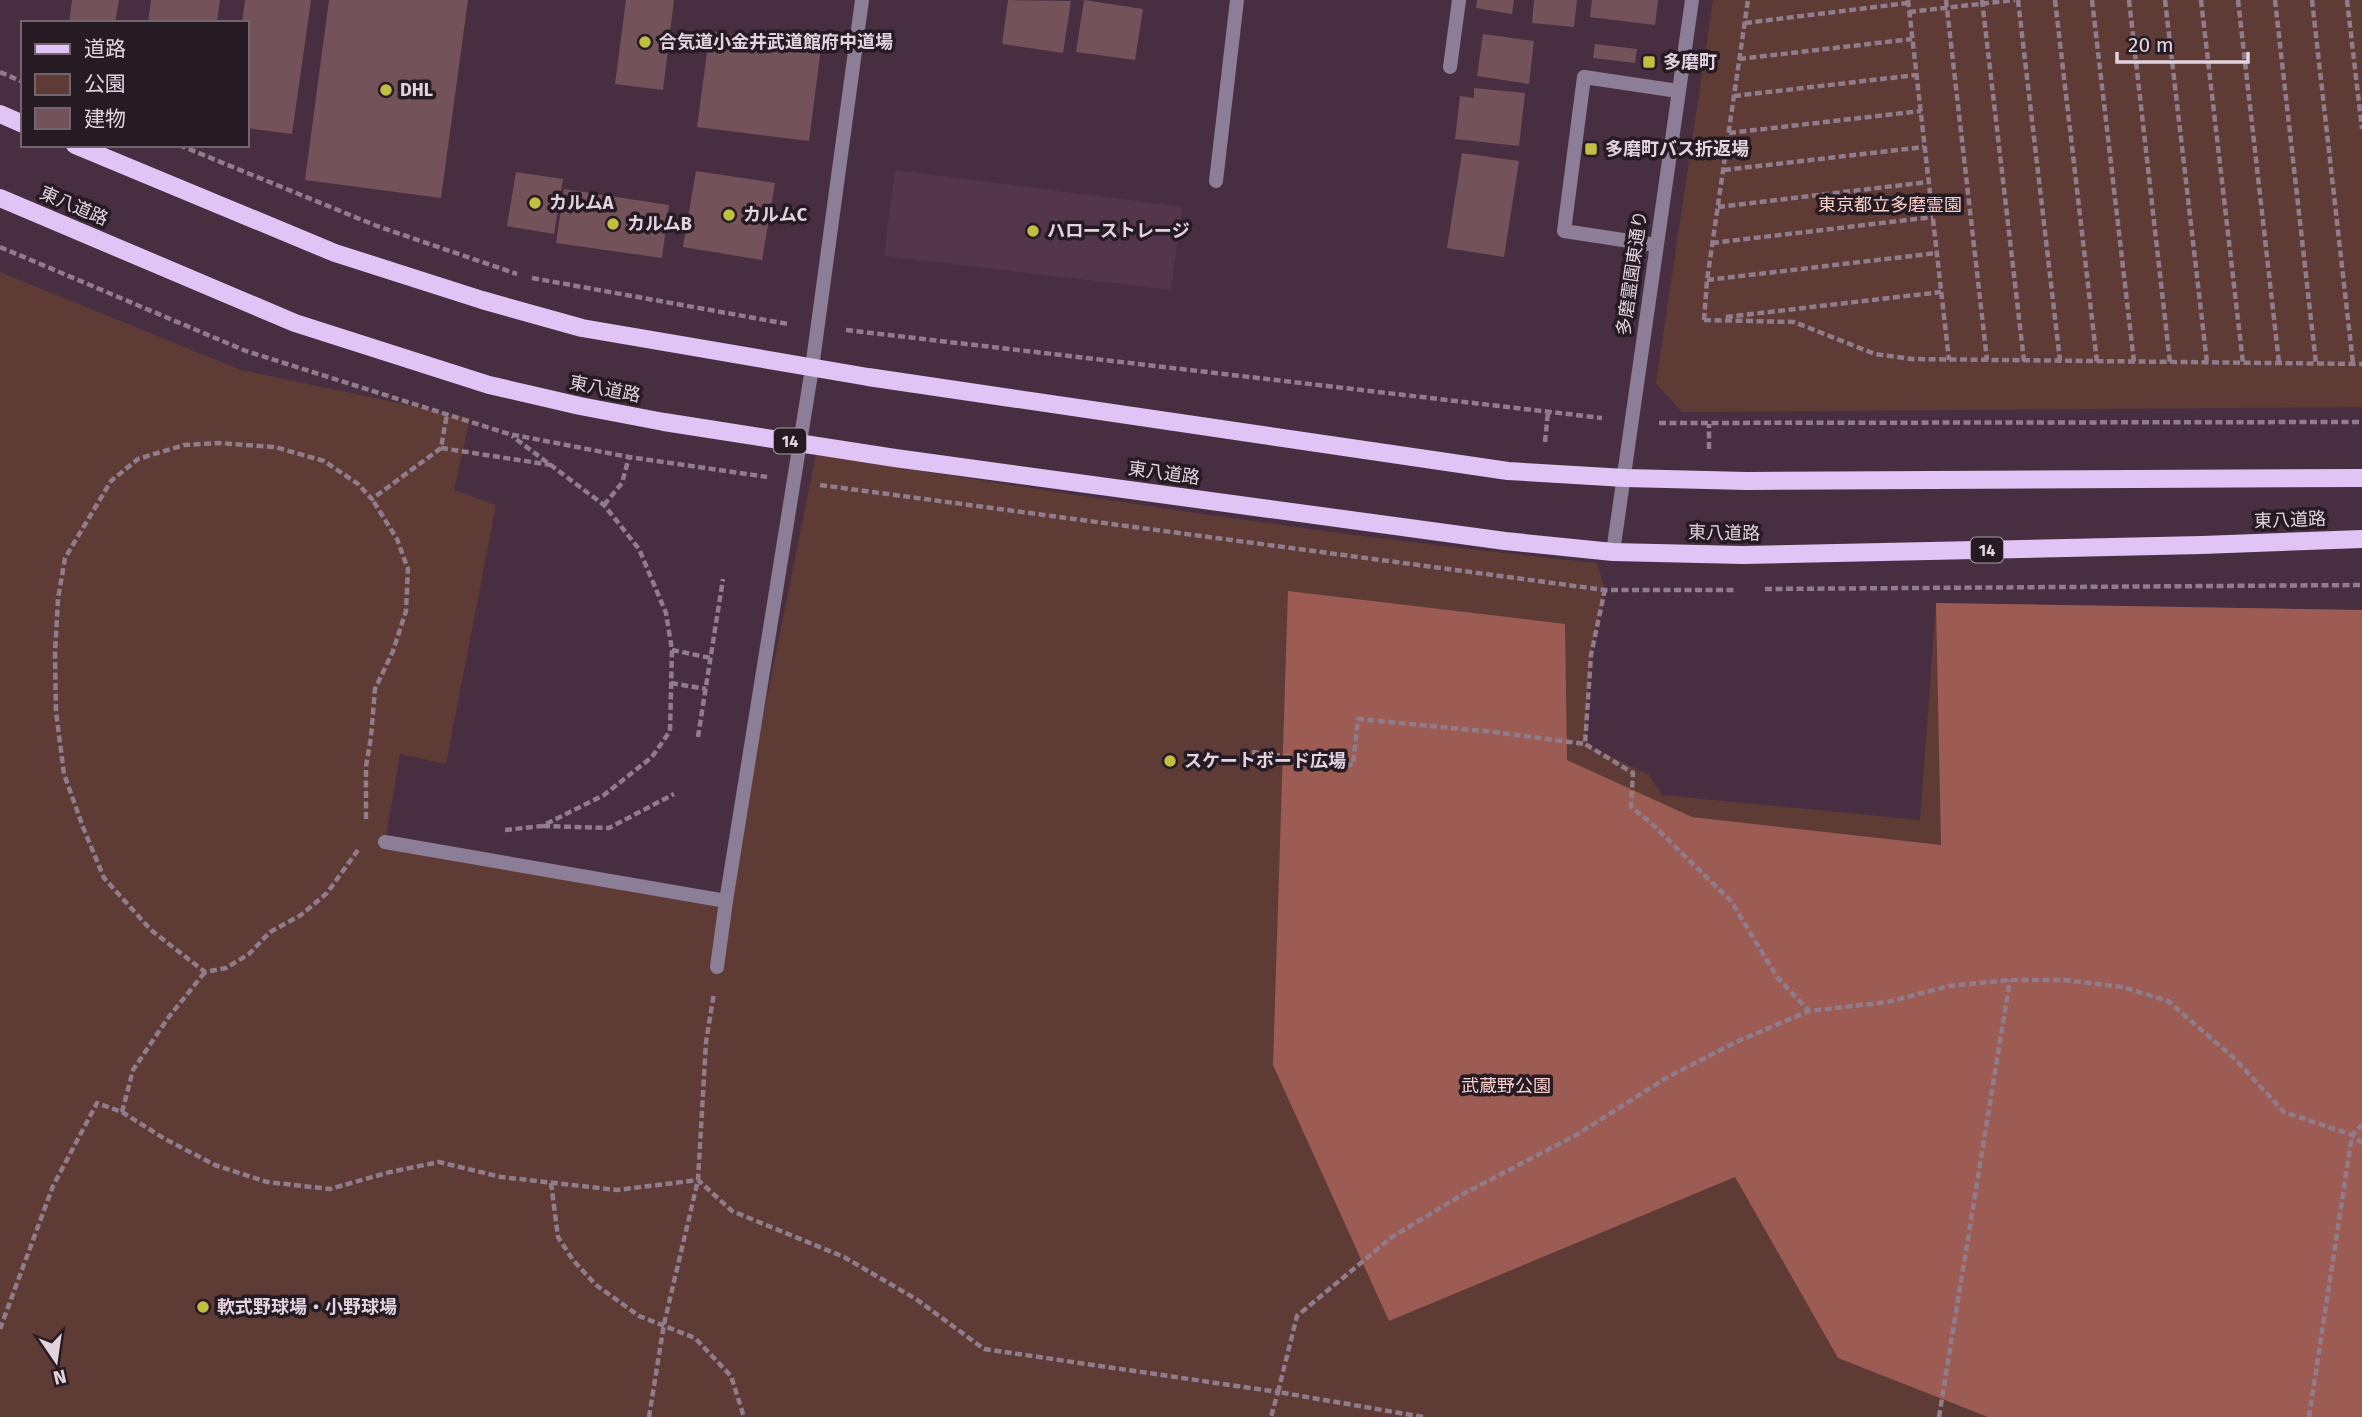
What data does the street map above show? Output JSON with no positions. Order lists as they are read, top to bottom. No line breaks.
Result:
{"streets":{"main road":["東八道路","14"],"street":["多磨霊園東通り"]},"crossings":[["東八道路","多磨霊園東通り"]],"parks":["東京都立多磨霊園","武蔵野公園"],"places":{"other":["合気道小金井武道館府中道場","DHL","カルムA","カルムC","カルムB","ハローストレージ","スケートボード広場","軟式野球場・小野球場"],"transit":["多磨町","多磨町バス折返場"]},"legend":["道路","公園","建物"],"scale_bar":"20 m","north":"bottom"}
